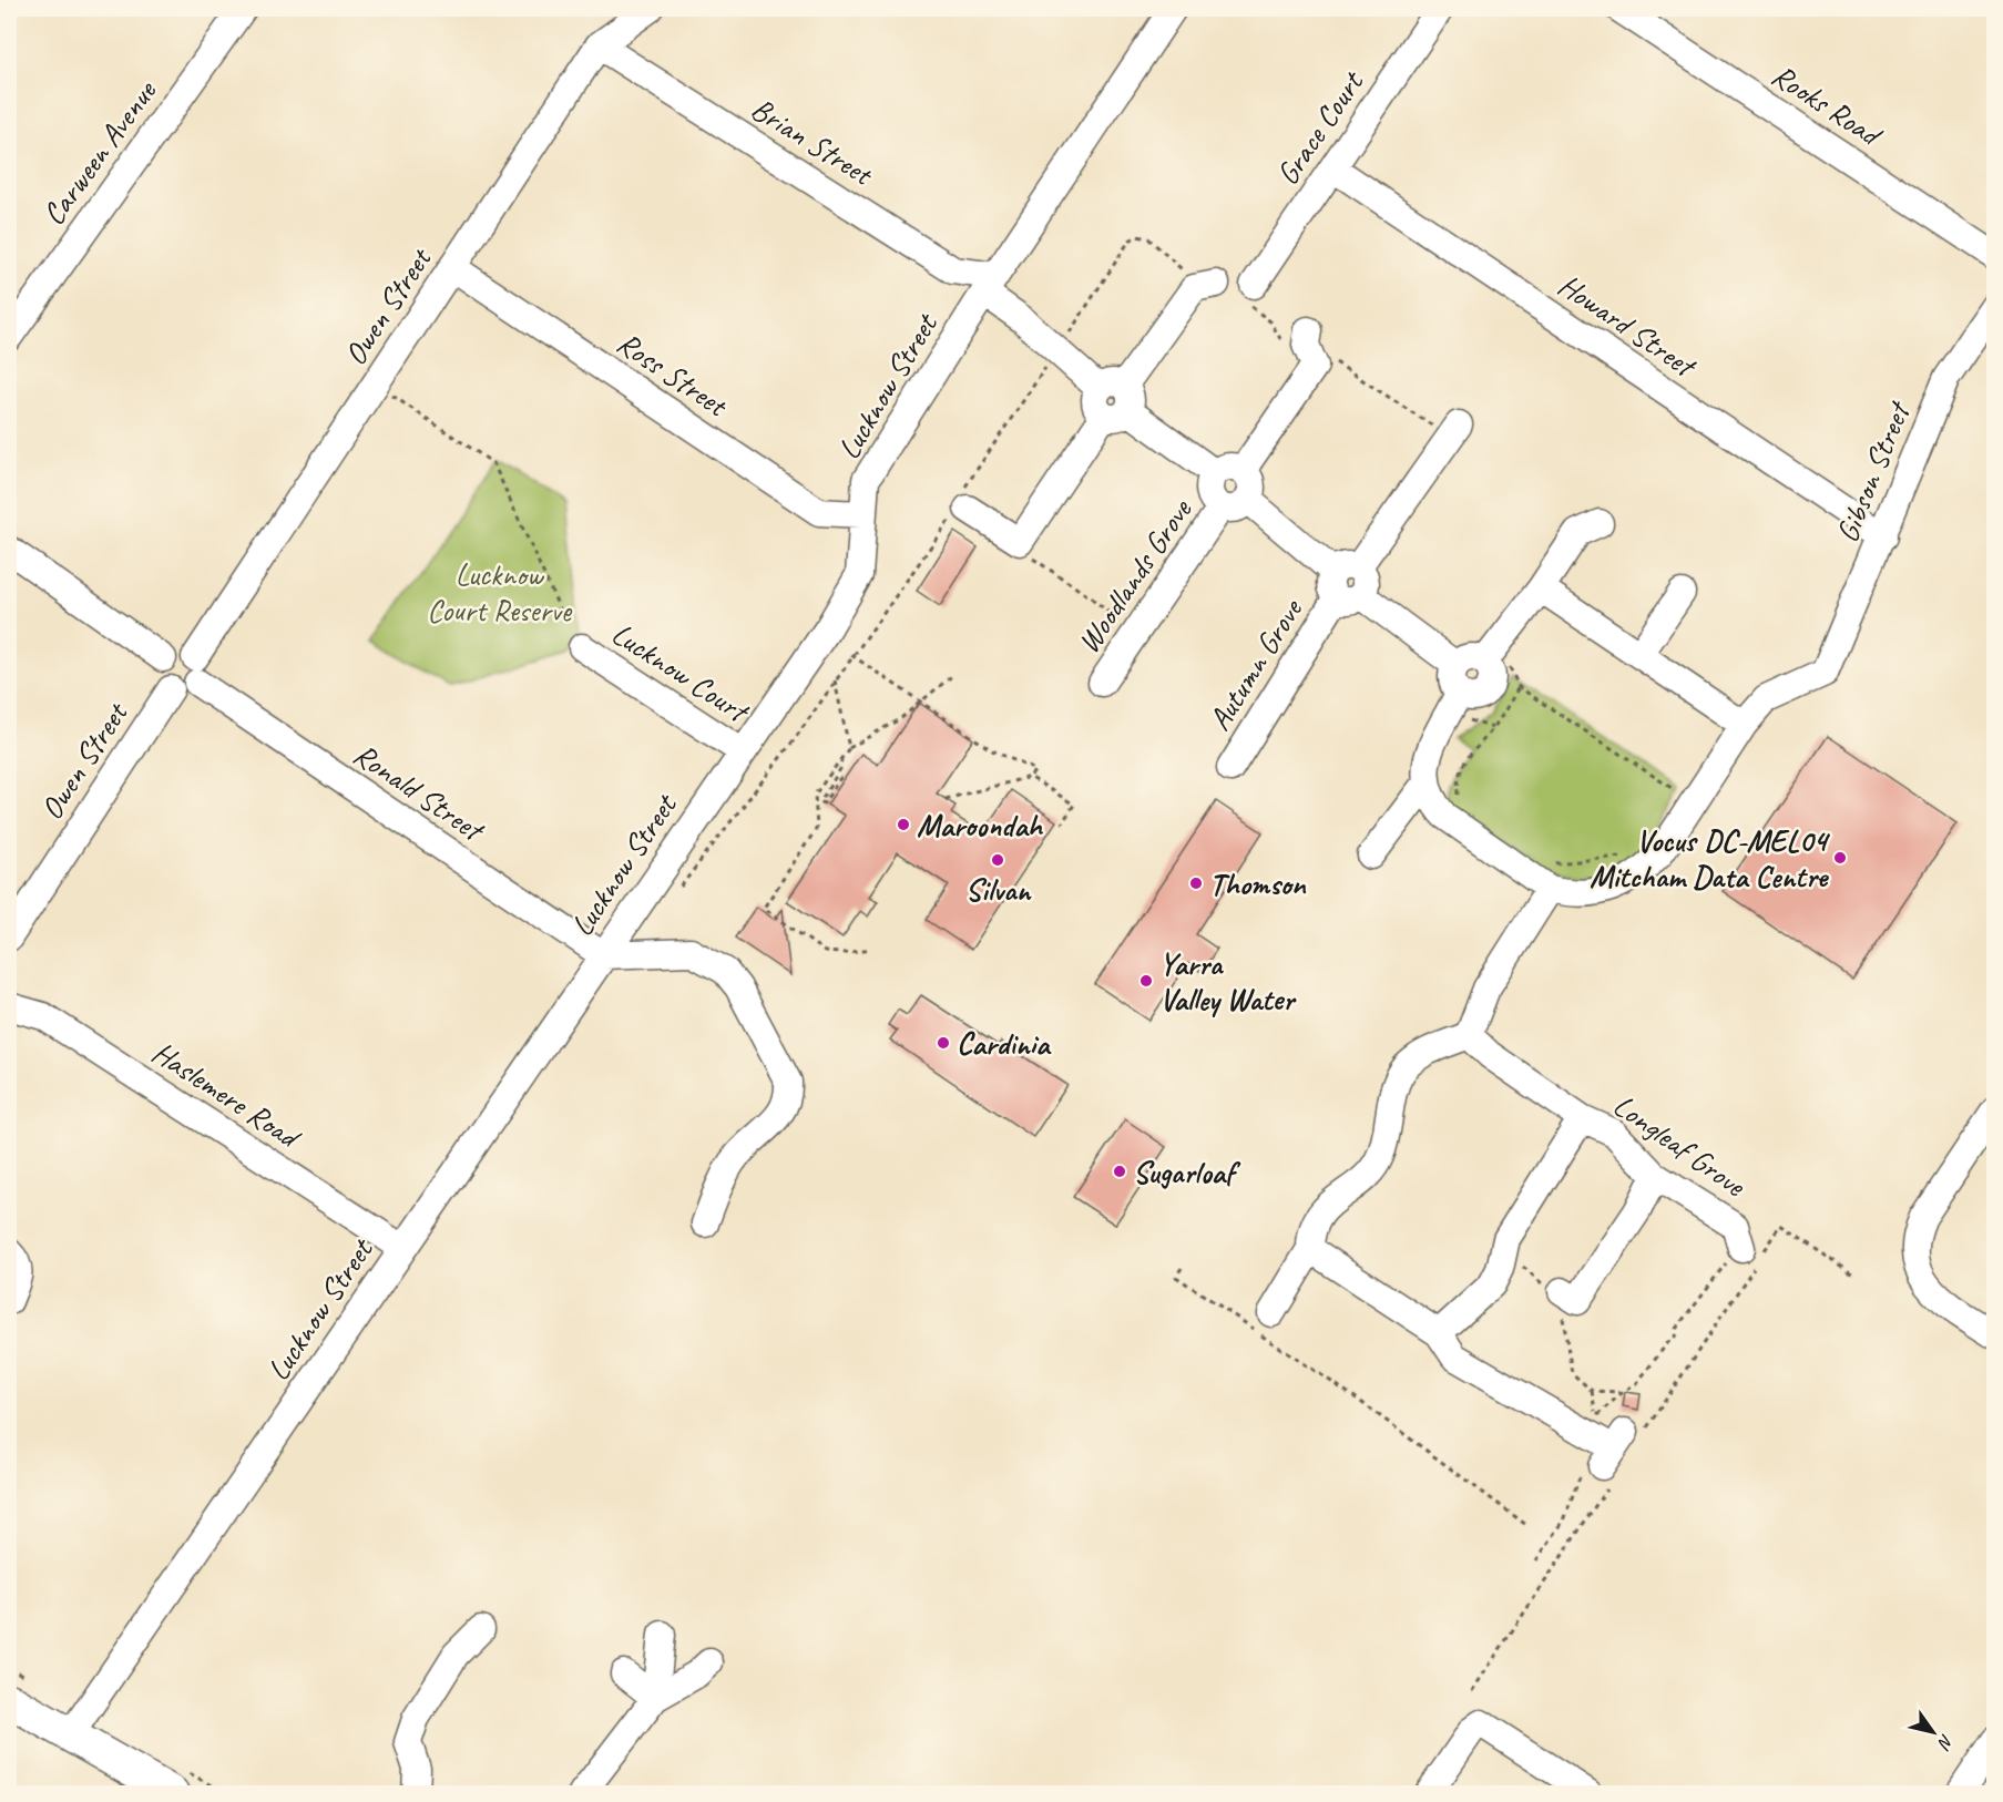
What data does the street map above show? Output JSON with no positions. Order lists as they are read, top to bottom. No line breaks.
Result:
{"streets":{"street":["Rooks Road","Grace Court","Brian Street","Carween Avenue","Owen Street","Howard Street","Ross Street","Lucknow Street","Gibson Street","Woodlands Grove","Autumn Grove","Lucknow Court","Ronald Street","Haslemere Road","Longleaf Grove"]},"crossings":[["Grace Court","Howard Street"],["Brian Street","Owen Street"],["Brian Street","Lucknow Street"],["Owen Street","Ross Street"],["Owen Street","Ronald Street"],["Howard Street","Gibson Street"],["Ross Street","Lucknow Street"],["Lucknow Street","Lucknow Court"],["Lucknow Street","Ronald Street"],["Lucknow Street","Haslemere Road"]],"parks":["Lucknow Court Reserve"],"places":["Maroondah","Vocus DC-MEL04 Mitcham Data Centre","Silvan","Thomson","Yarra Valley Water","Cardinia","Sugarloaf"],"north":"bottom right"}
